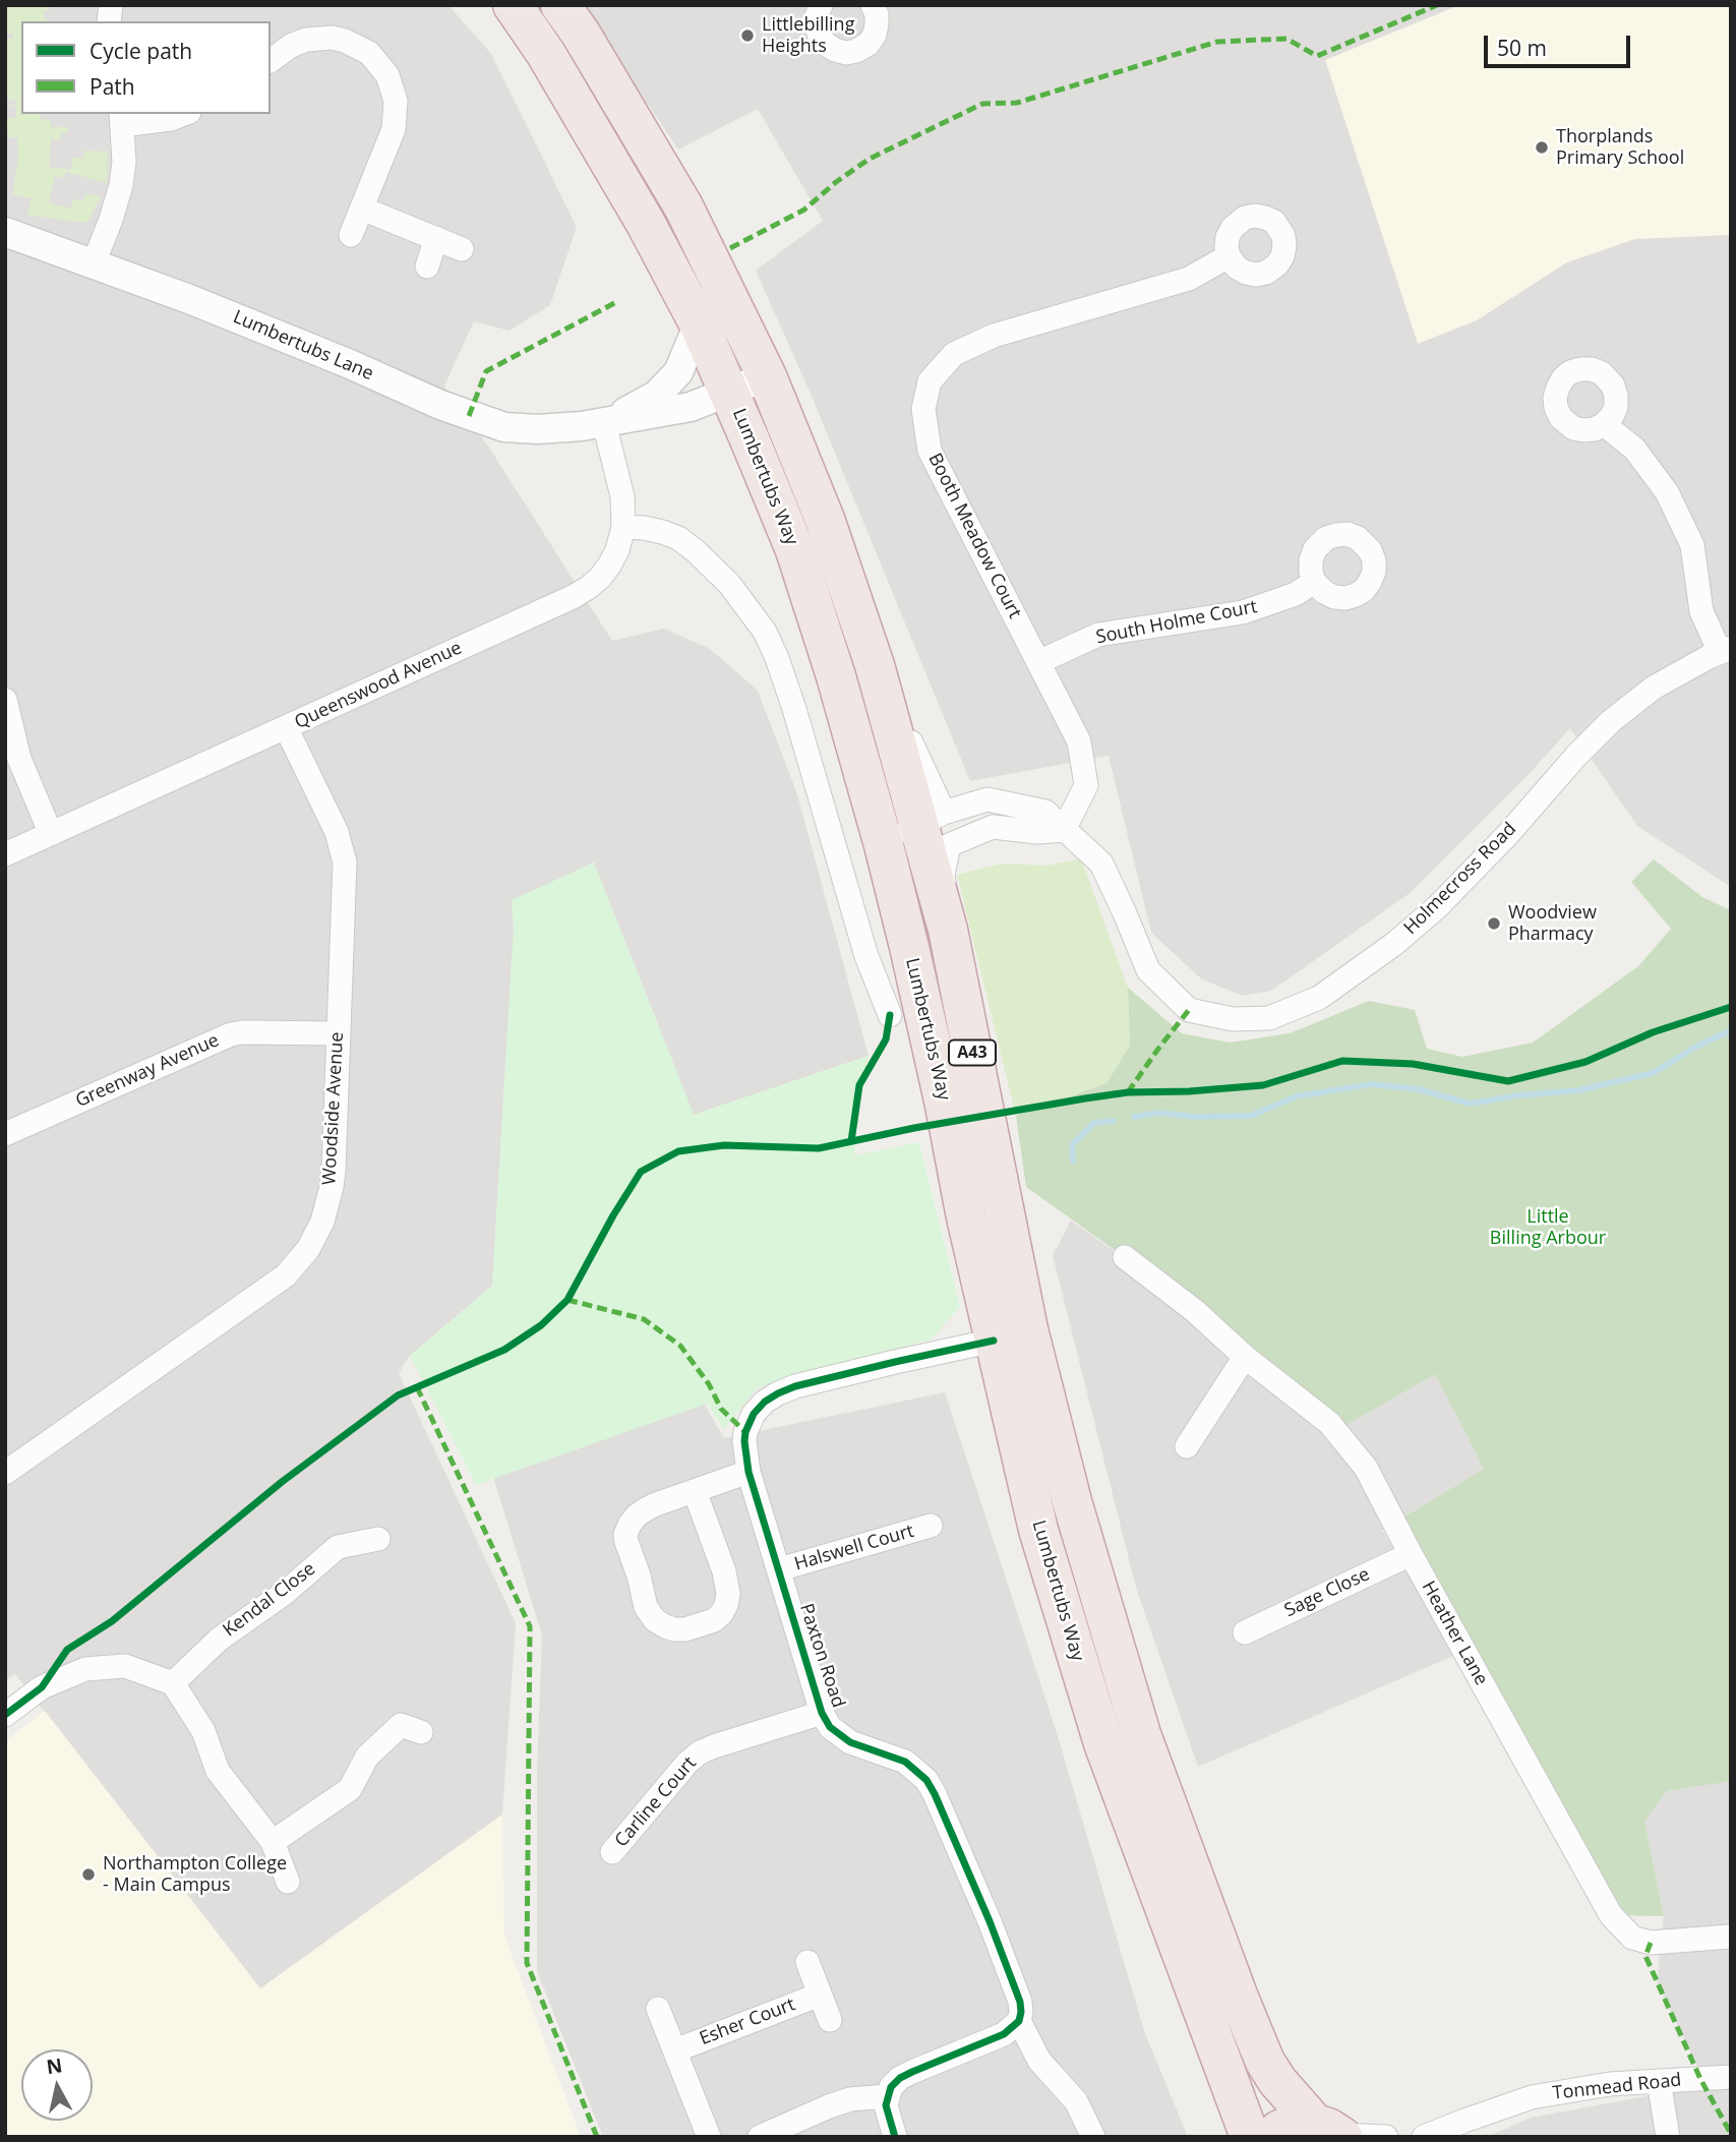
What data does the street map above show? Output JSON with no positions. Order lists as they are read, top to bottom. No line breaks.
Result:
{"streets":{"highway":["Lumbertubs Way","A43"],"street":["Lumbertubs Lane","Booth Meadow Court","South Holme Court","Queenswood Avenue","Holmecross Road","Greenway Avenue","Woodside Avenue","Halswell Court","Sage Close","Kendal Close","Heather Lane","Paxton Road","Carline Court","Esher Court","Tonmead Road"]},"crossings":[["Lumbertubs Lane","Lumbertubs Way"],["Lumbertubs Lane","Queenswood Avenue"],["Lumbertubs Way","Queenswood Avenue"],["Lumbertubs Way","Holmecross Road"],["Lumbertubs Way","Paxton Road"],["Booth Meadow Court","South Holme Court"],["Booth Meadow Court","Holmecross Road"],["Queenswood Avenue","Woodside Avenue"],["Greenway Avenue","Woodside Avenue"],["Halswell Court","Paxton Road"],["Sage Close","Heather Lane"],["Paxton Road","Carline Court"]],"parks":["Little Billing Arbour"],"places":["Littlebilling Heights","Thorplands Primary School","Woodview Pharmacy","Northampton College - Main Campus"],"legend":["Cycle path","Path"],"scale_bar":"50 m","north":"top"}
